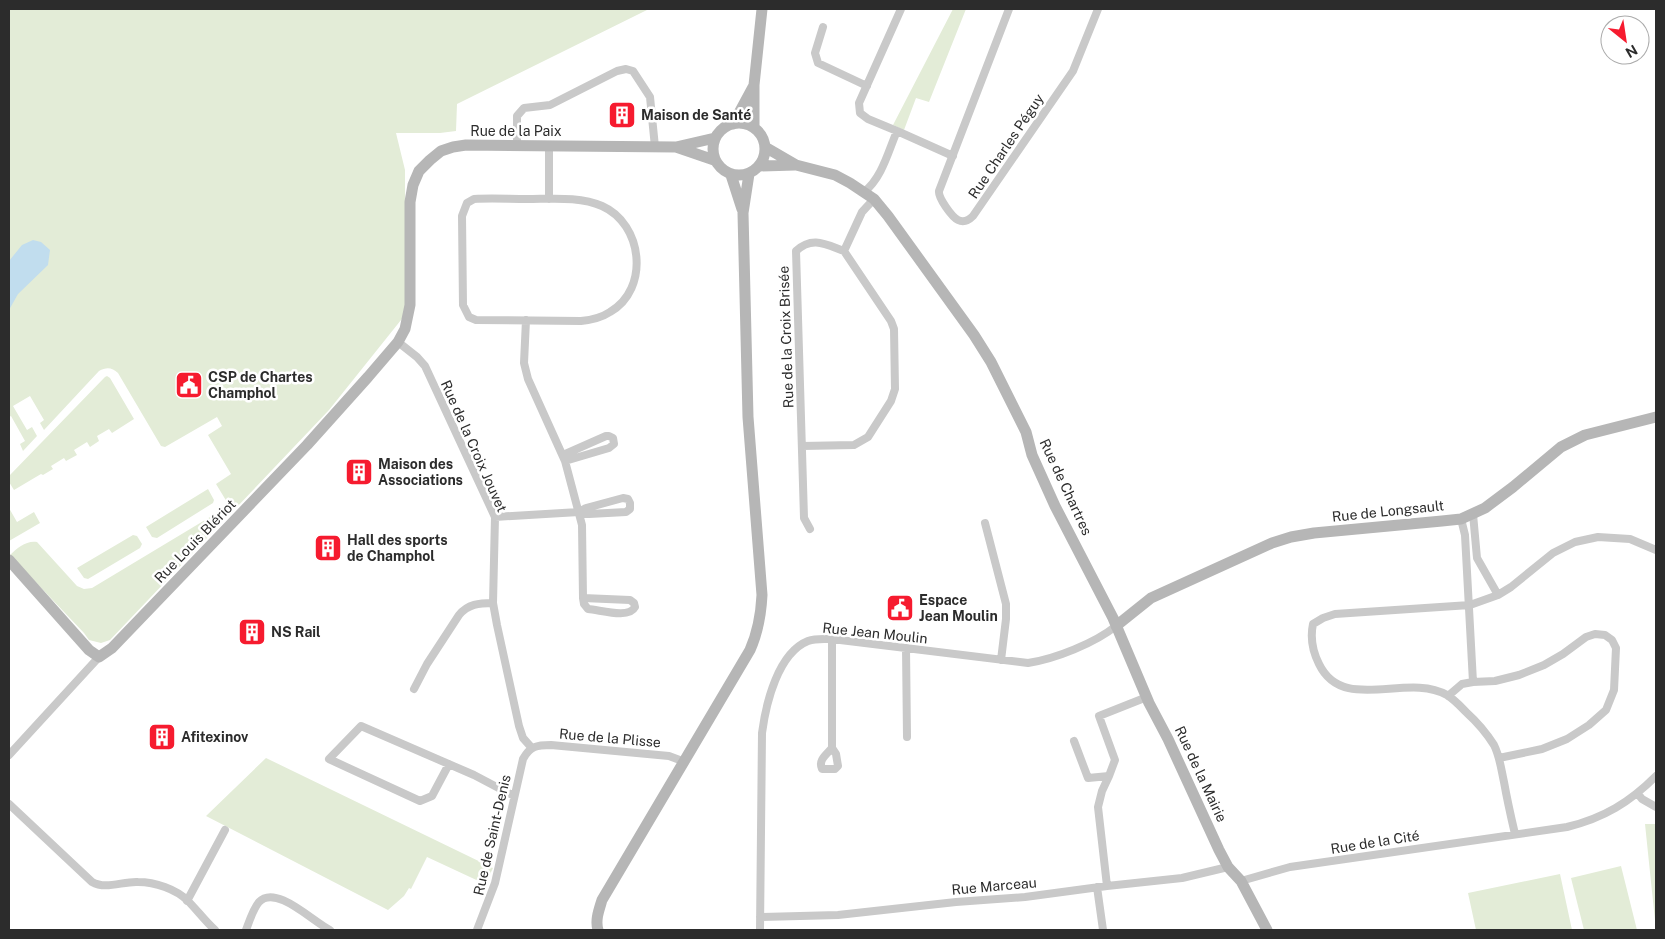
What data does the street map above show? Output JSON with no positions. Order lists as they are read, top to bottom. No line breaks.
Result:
{"streets":{"street":["Rue de la Paix","Rue Charles Péguy","Rue de la Croix Brisée","Rue de la Croix Jouvet","Rue de Chartres","Rue de Longsault","Rue Louis Blériot","Rue Jean Moulin","Rue de la Plisse","Rue de la Mairie","Rue de Saint-Denis","Rue de la Cité","Rue Marceau"]},"crossings":[["Rue de la Paix","Rue de la Croix Jouvet"],["Rue de la Paix","Rue Louis Blériot"],["Rue de la Croix Jouvet","Rue Louis Blériot"],["Rue de la Croix Jouvet","Rue de la Plisse"],["Rue de la Croix Jouvet","Rue de Saint-Denis"],["Rue de Chartres","Rue de Longsault"],["Rue de Chartres","Rue Jean Moulin"],["Rue de Chartres","Rue de la Mairie"],["Rue de Longsault","Rue Jean Moulin"],["Rue de Longsault","Rue de la Mairie"],["Rue Jean Moulin","Rue de la Mairie"],["Rue Jean Moulin","Rue Marceau"],["Rue de la Plisse","Rue de Saint-Denis"],["Rue de la Mairie","Rue de la Cité"],["Rue de la Mairie","Rue Marceau"]],"places":{"building":["Maison de Santé","Maison des Associations","Hall des sports de Champhol","NS Rail","Afitexinov"],"public building":["CSP de Chartes Champhol","Espace Jean Moulin"]},"north":"bottom right"}
